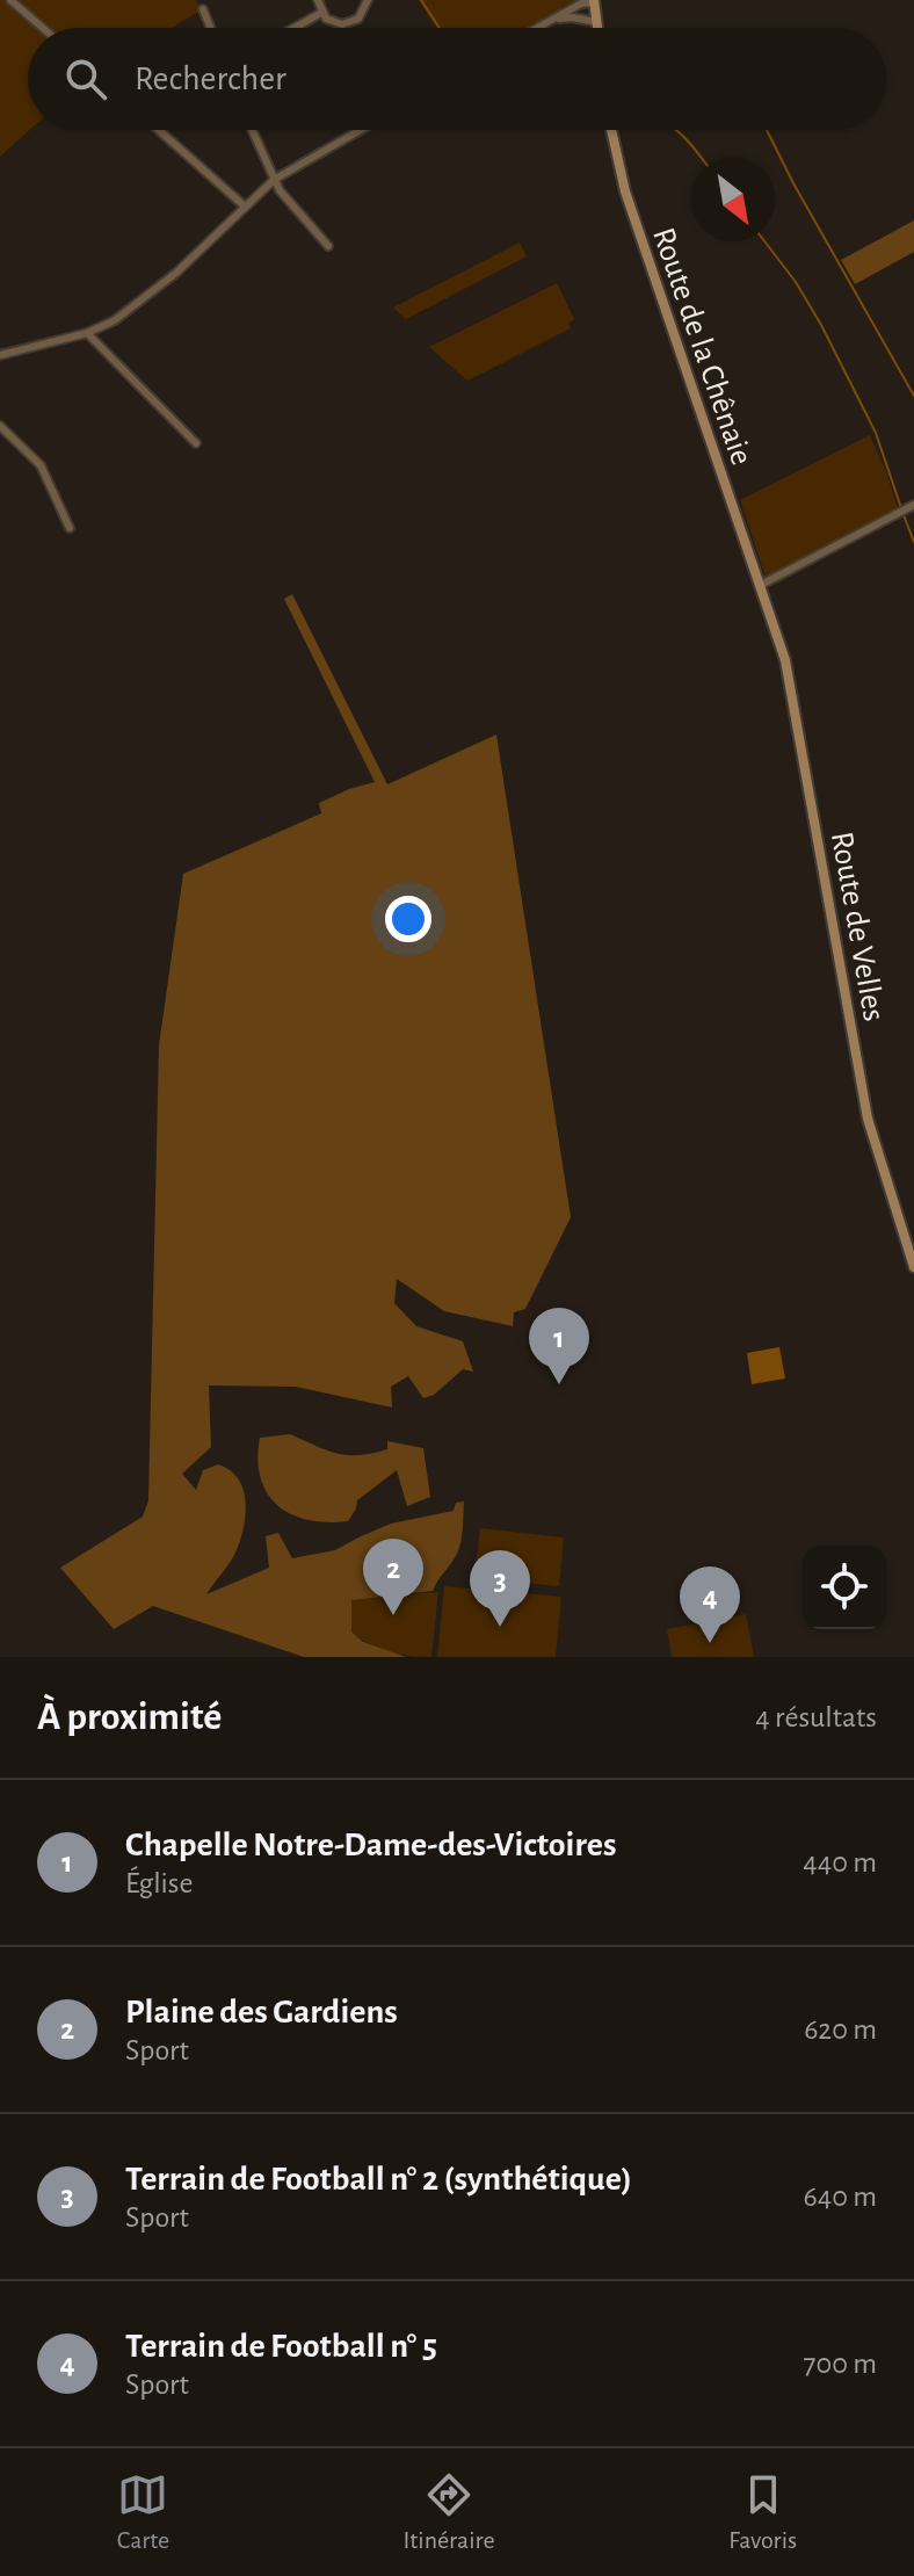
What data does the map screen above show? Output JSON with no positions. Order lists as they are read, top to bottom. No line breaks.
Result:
{"streets":{"main road":["Route de la Chênaie","Route de Velles"]},"crossings":[["Route de la Chênaie","Route de Velles"]],"north":"bottom right","page":{"search":"Rechercher","pins":["1","2","3","4"],"heading":["À proximité","4 résultats"],"list":[{"mark":"1","name":"Chapelle Notre-Dame-des-Victoires","note":"Église","value":"440 m"},{"mark":"2","name":"Plaine des Gardiens","note":"Sport","value":"620 m"},{"mark":"3","name":"Terrain de Football n° 2 (synthétique)","note":"Sport","value":"640 m"},{"mark":"4","name":"Terrain de Football n° 5","note":"Sport","value":"700 m"}],"nav":["Carte","Itinéraire","Favoris"]}}
